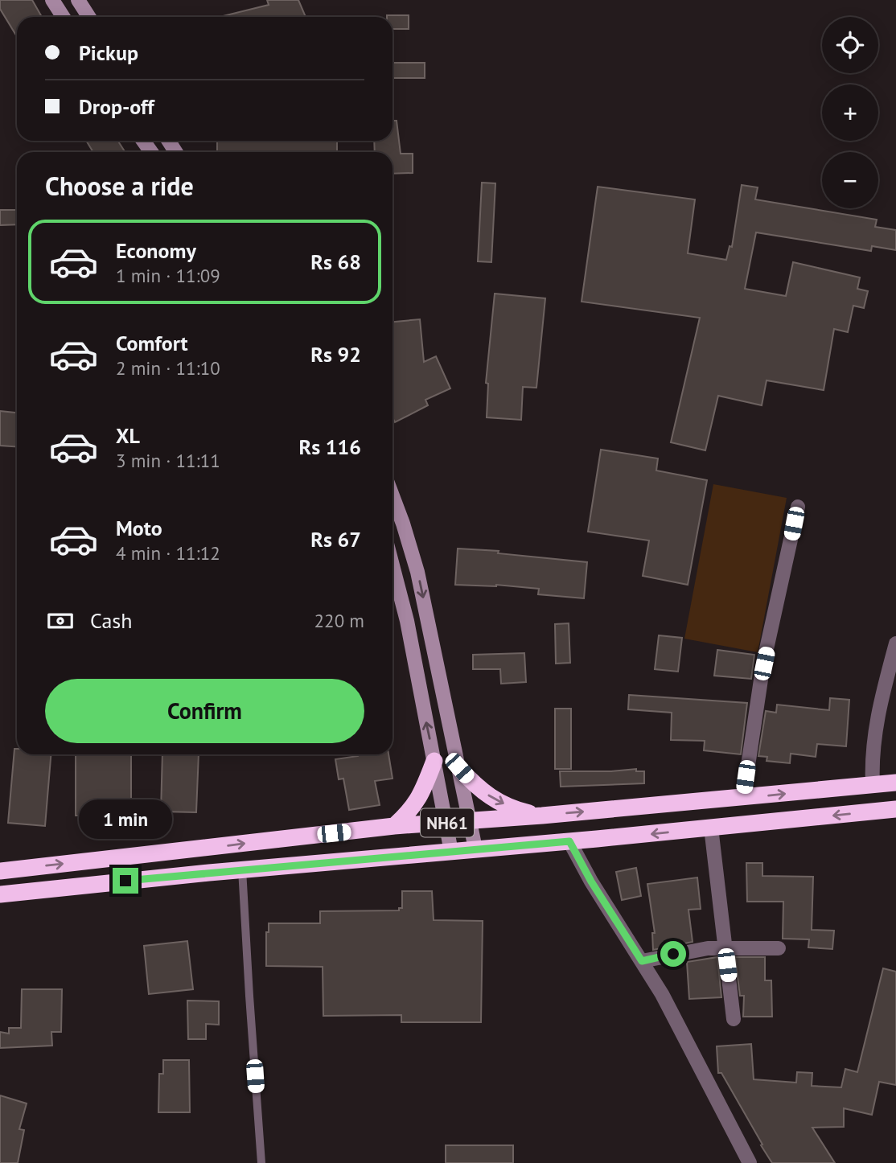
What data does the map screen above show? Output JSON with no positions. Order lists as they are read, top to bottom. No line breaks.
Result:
{"streets":{"highway":["NH61"]},"page":{"map_buttons":["+","−"],"banner":["Pickup","Drop-off"],"heading":"Choose a ride","list":[{"name":"Economy","note":"1 min · 11:09","value":"Rs 68"},{"name":"Comfort","note":"2 min · 11:10","value":"Rs 92"},{"name":"XL","note":"3 min · 11:11","value":"Rs 116"},{"name":"Moto","note":"4 min · 11:12","value":"Rs 67"}],"pay":["Cash","220 m"],"buttons":"Confirm","bubble":"1 min"}}
